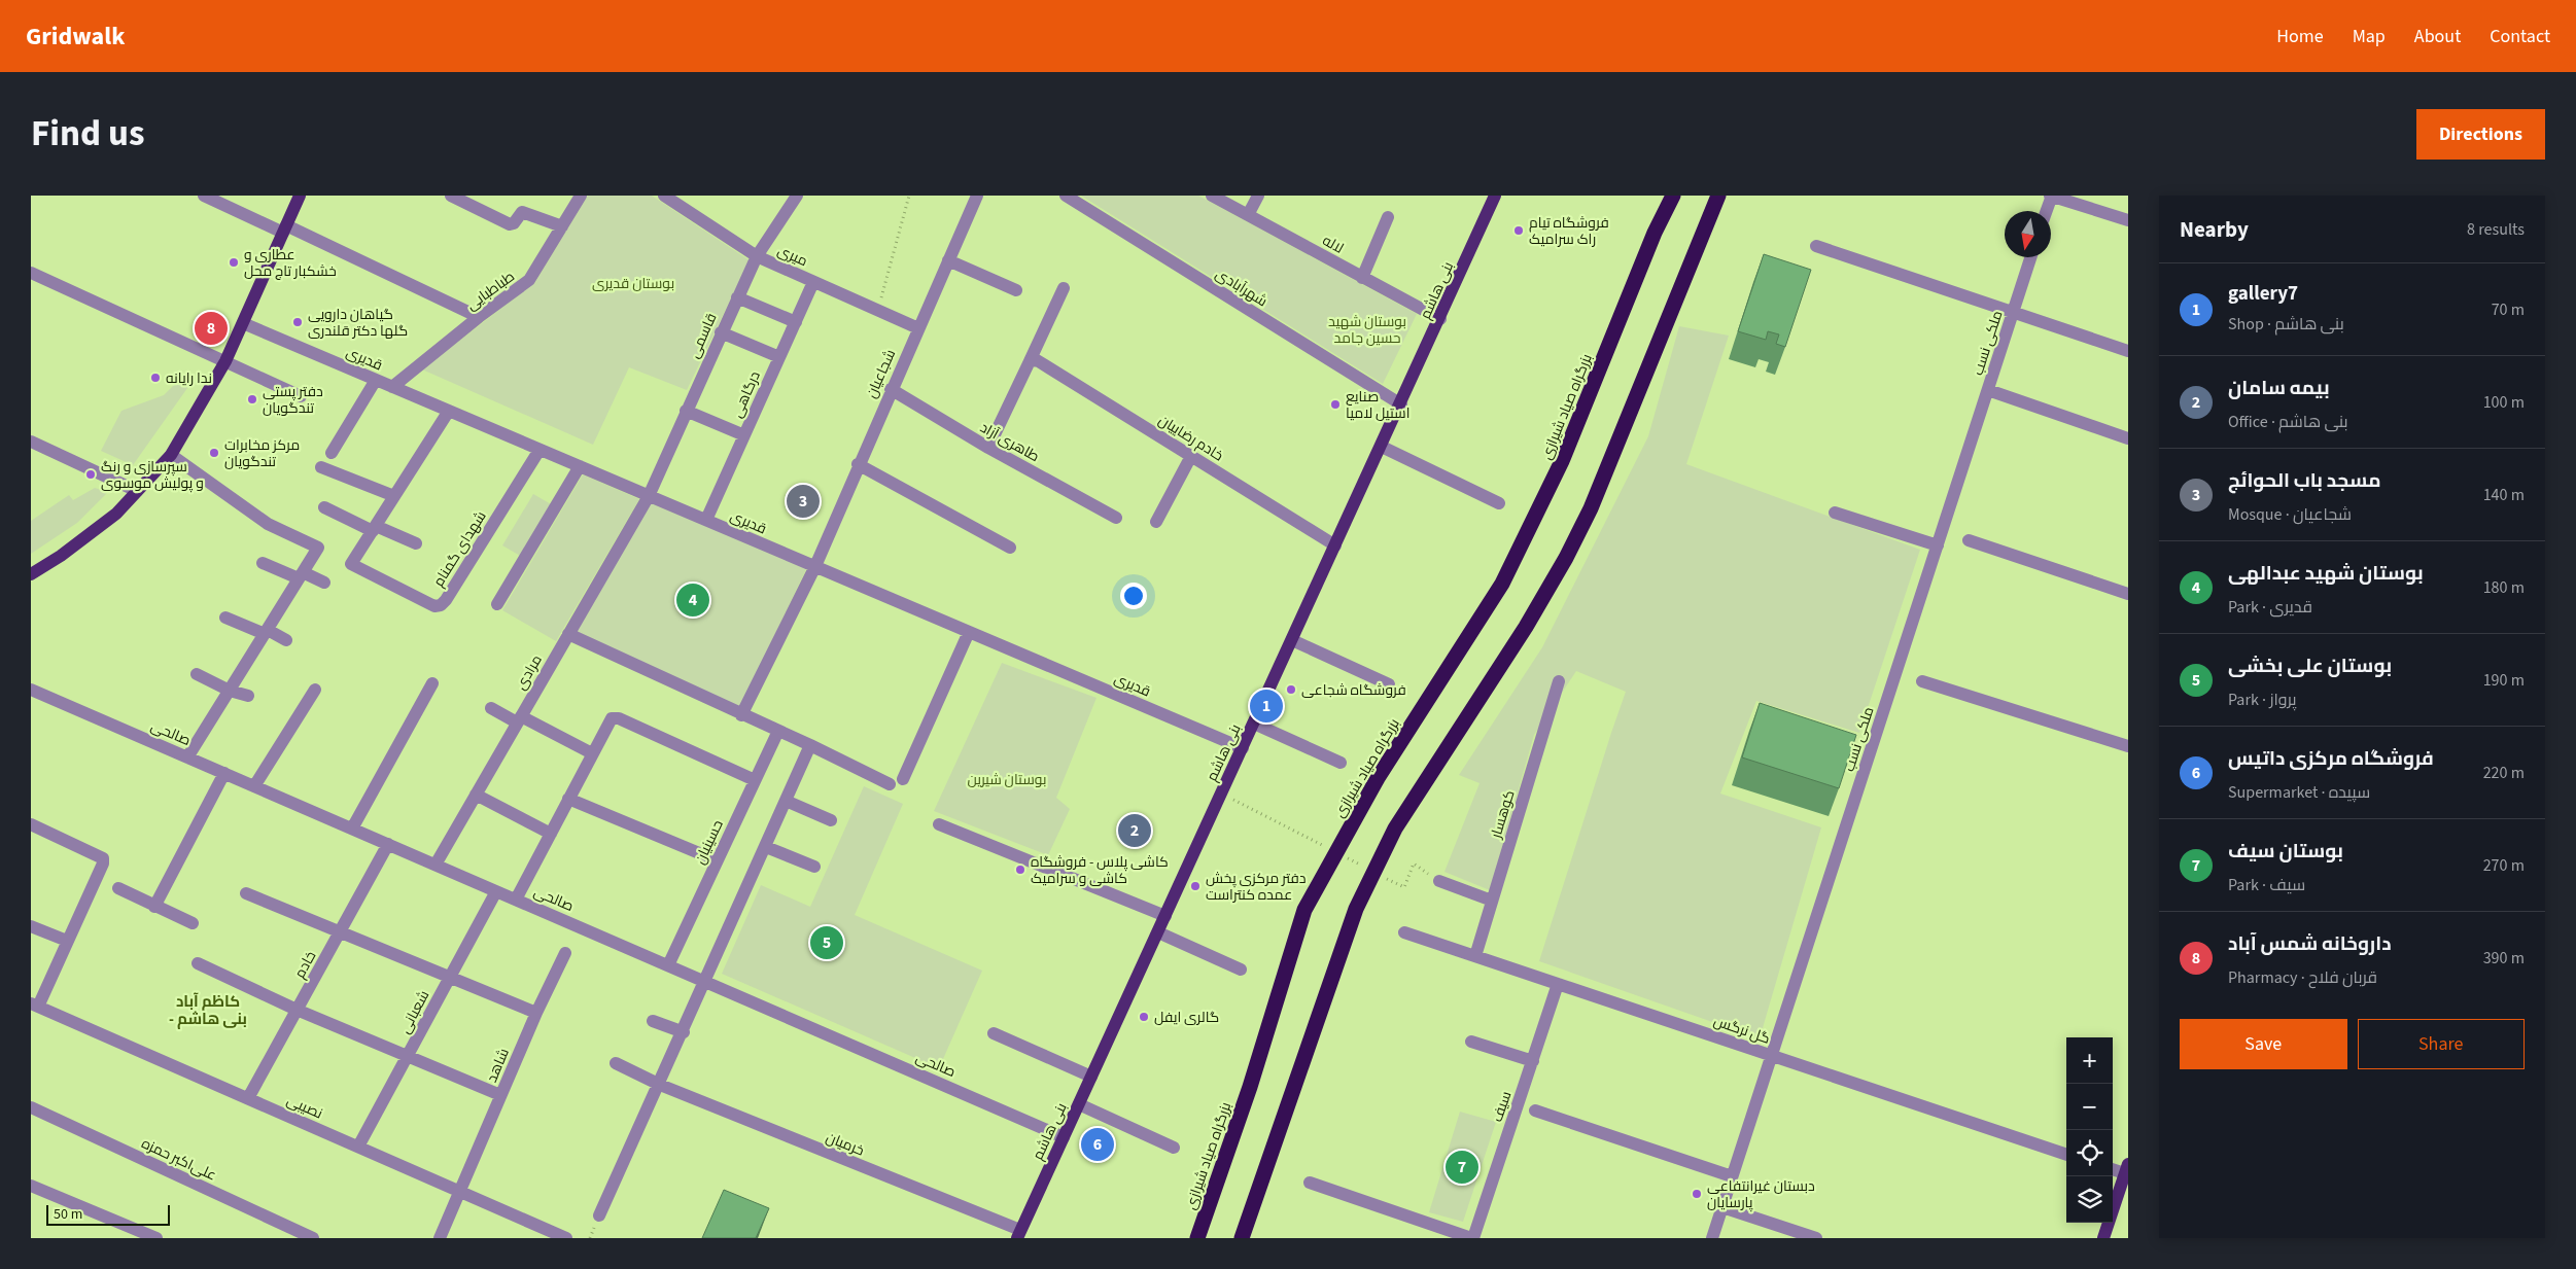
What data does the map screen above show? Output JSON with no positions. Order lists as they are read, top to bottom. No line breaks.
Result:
{"streets":{"highway":["بزرگراه صیاد شیرازی"],"main road":["بنی هاشم"],"street":["لاله","میری","شهرآبادی","طباطبایی","قاسمی","ملکی نسب","قدیری","شجاعیان","درگاهی","خادم رضاییان","طاهری آزاد","شهدای گمنام","مرادی","صالحی","کوهسار","حسینیان","خادم","شعبانی","گل نرگس","شاهد","نصیبی","سیف","خرمیان","علی‌اکبر حمزه"]},"crossings":[["لاله","بنی هاشم"],["میری","قاسمی"],["میری","شجاعیان"],["میری","درگاهی"],["شهرآبادی","بنی هاشم"],["طباطبایی","قدیری"],["بنی هاشم","قدیری"],["بنی هاشم","خادم رضاییان"],["بنی هاشم","صالحی"],["بنی هاشم","خرمیان"],["قاسمی","قدیری"],["قاسمی","مرادی"],["ملکی نسب","گل نرگس"],["قدیری","شجاعیان"],["قدیری","درگاهی"],["قدیری","شهدای گمنام"],["قدیری","مرادی"],["شجاعیان","طاهری آزاد"],["مرادی","صالحی"],["صالحی","حسینیان"],["صالحی","خادم"],["صالحی","شعبانی"],["کوهسار","گل نرگس"],["خادم","نصیبی"],["شعبانی","نصیبی"],["گل نرگس","سیف"],["شاهد","نصیبی"]],"districts":["کاظم آباد - بنی هاشم"],"parks":["بوستان قدیری","بوستان شهید حسین جامد","بوستان شیرین"],"places":["فروشگاه تیام راک سرامیک","عطاری و خشکبار تاج محل","گیاهان دارویی گلها دکتر قلندری","ندا رایانه","دفتر پستی تندگویان","صنایع استیل لامیا","مرکز مخابرات تندگویان","سپرسازی و رنگ و پولیش موسوی","فروشگاه شجاعی","کاشی پلاس - فروشگاه کاشی و سرامیک","دفتر مرکزی پخش عمده کنتراست","گالری ایفل","دبستان غیرانتفاعی پارسایان"],"scale_bar":"50 m","north":"bottom","page":{"header":"Gridwalk","nav":["Home","Map","About","Contact"],"title":"Find us","buttons":["Directions",["Save","Share"]],"heading":["Nearby","8 results"],"list":[{"mark":"1","name":"gallery7","note":"Shop · بنی هاشم","value":"70 m"},{"mark":"2","name":"بیمه سامان","note":"Office · بنی هاشم","value":"100 m"},{"mark":"3","name":"مسجد باب الحوائج","note":"Mosque · شجاعیان","value":"140 m"},{"mark":"4","name":"بوستان شهید عبدالهی","note":"Park · قدیری","value":"180 m"},{"mark":"5","name":"بوستان علی بخشی","note":"Park · پرواز","value":"190 m"},{"mark":"6","name":"فروشگاه مرکزی داتیس","note":"Supermarket · سپیده","value":"220 m"},{"mark":"7","name":"بوستان سیف","note":"Park · سیف","value":"270 m"},{"mark":"8","name":"داروخانه شمس آباد","note":"Pharmacy · قربان فلاح","value":"390 m"}],"pins":["8","3","4","1","2","5","6","7"],"map_buttons":["+","−"],"scale":"50 m"}}
